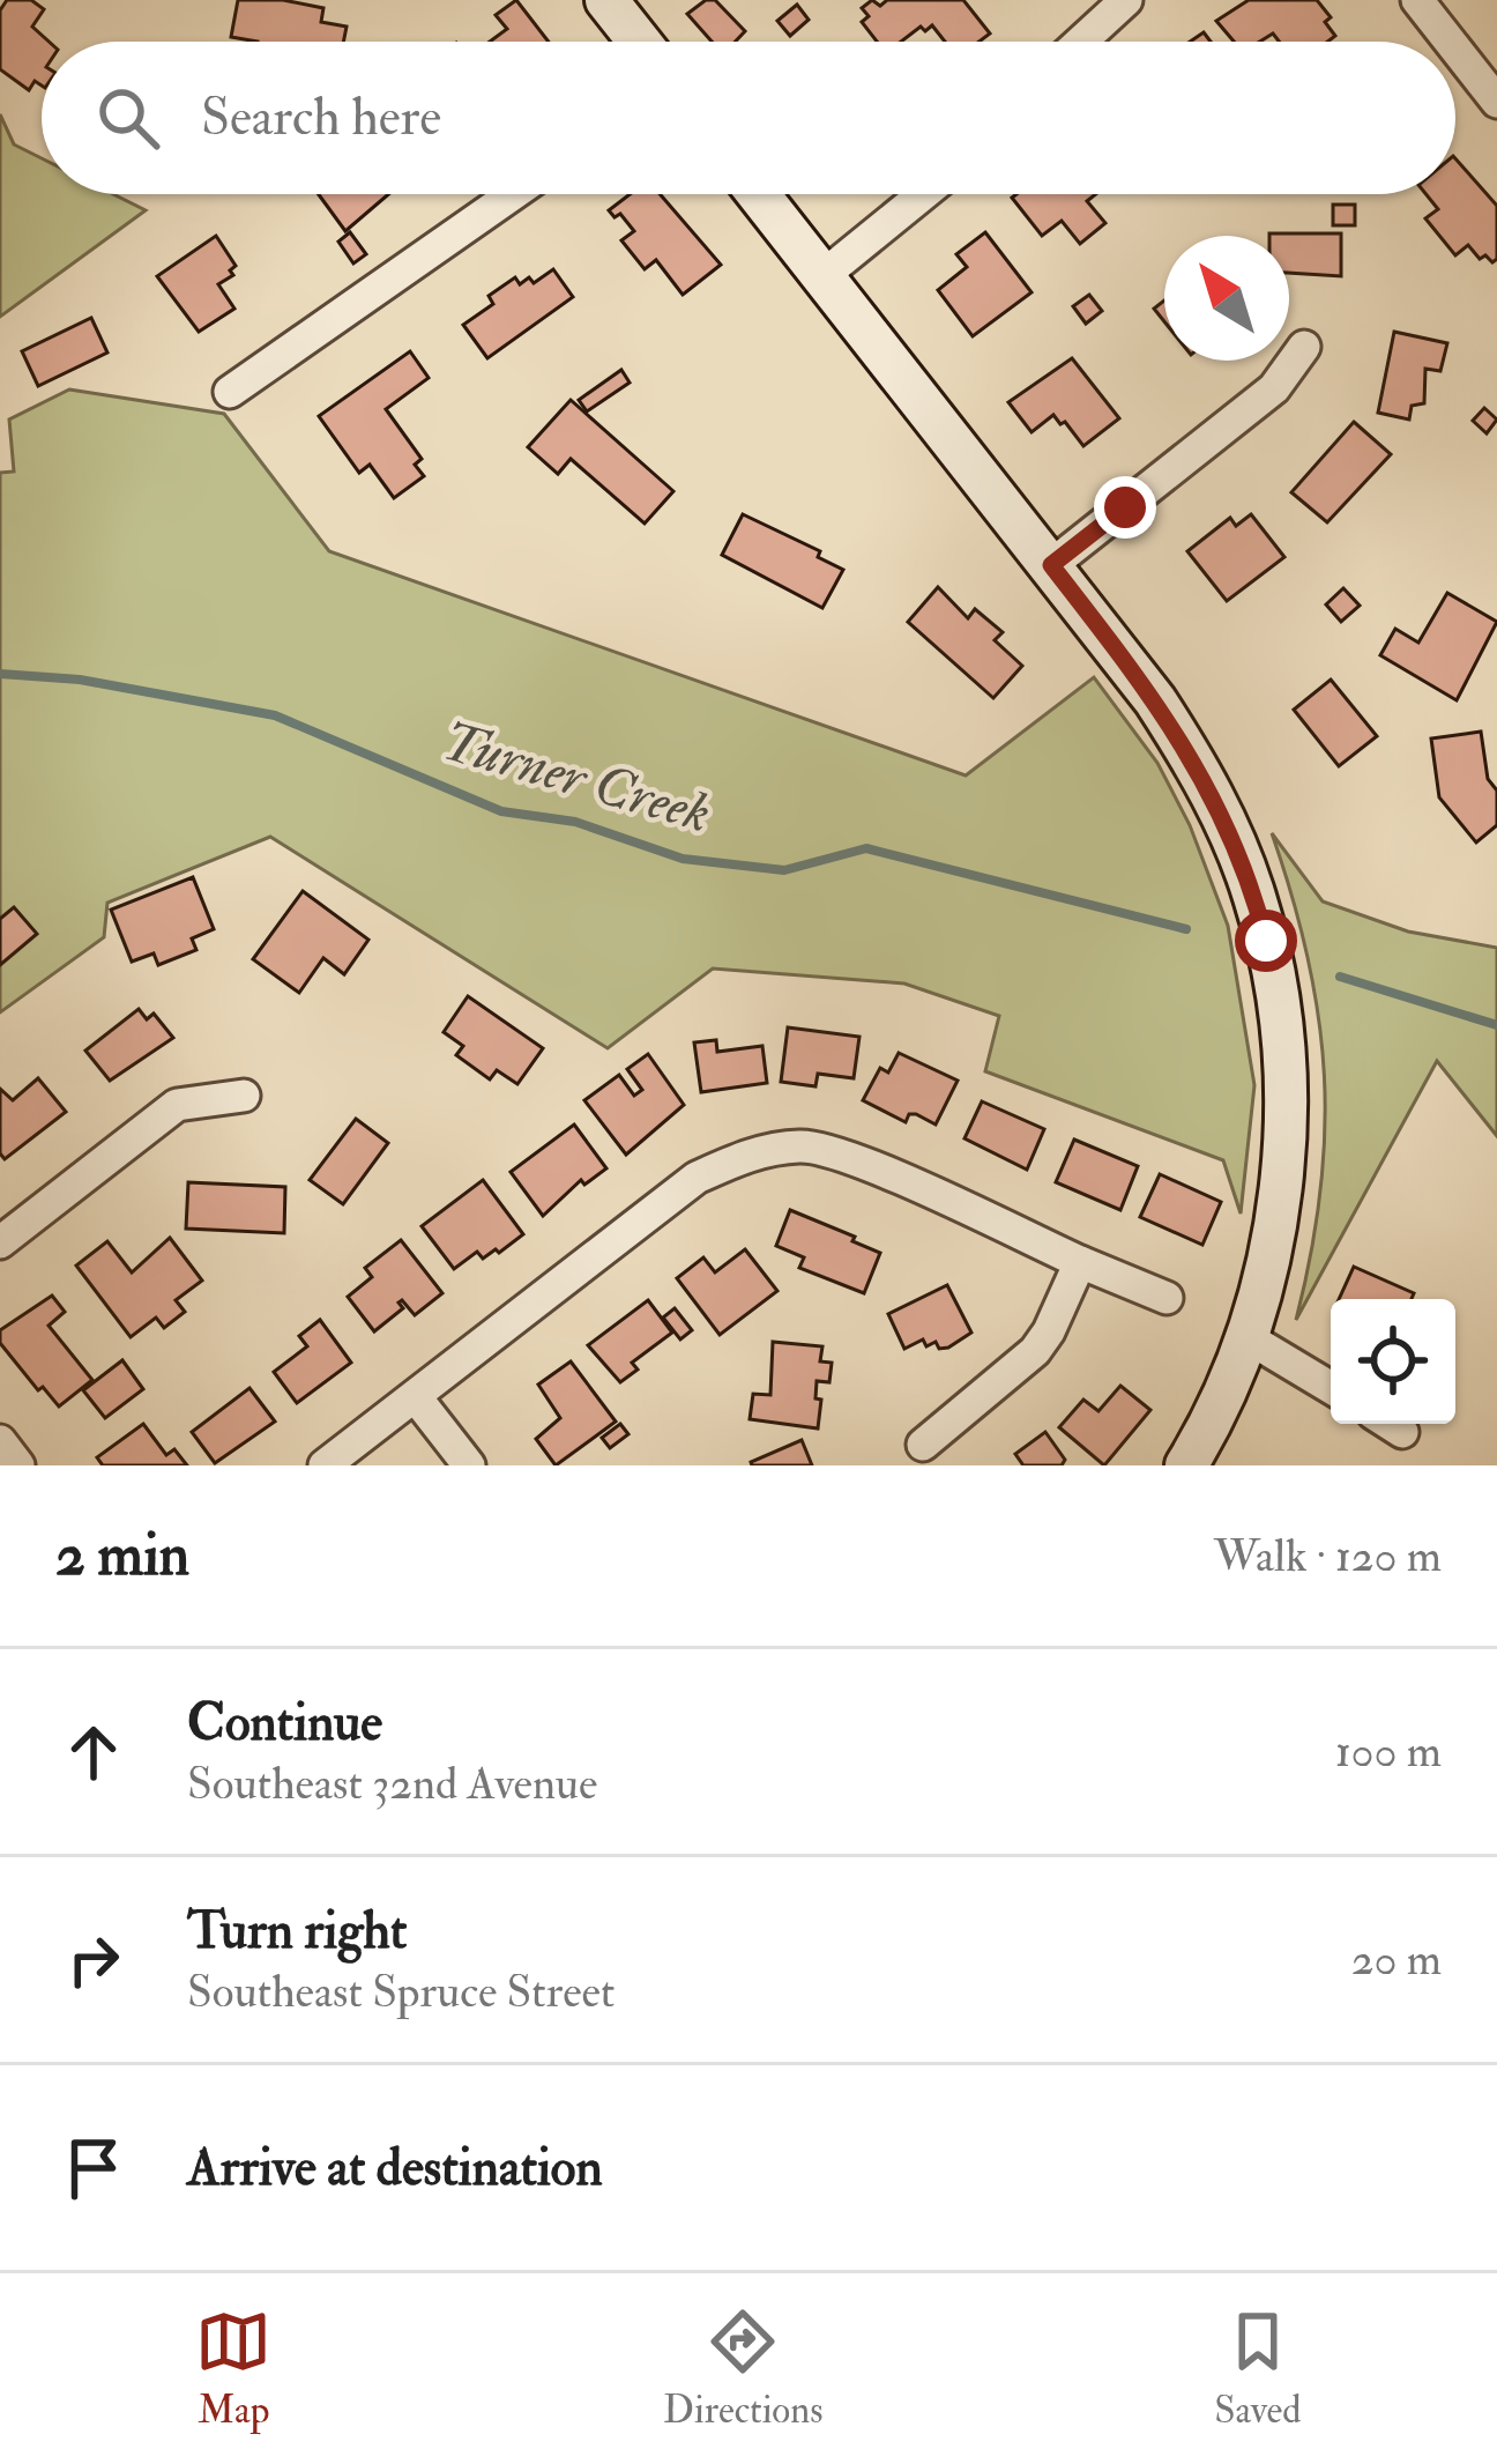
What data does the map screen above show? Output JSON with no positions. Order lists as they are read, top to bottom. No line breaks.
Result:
{"water":["Turner Creek"],"north":"top left","page":{"search":"Search here","heading":["2 min","Walk · 120 m"],"list":[["Continue","Southeast 32nd Avenue","100 m"],["Turn right","Southeast Spruce Street","20 m"],"Arrive at destination"],"nav":["Map","Directions","Saved"]}}
